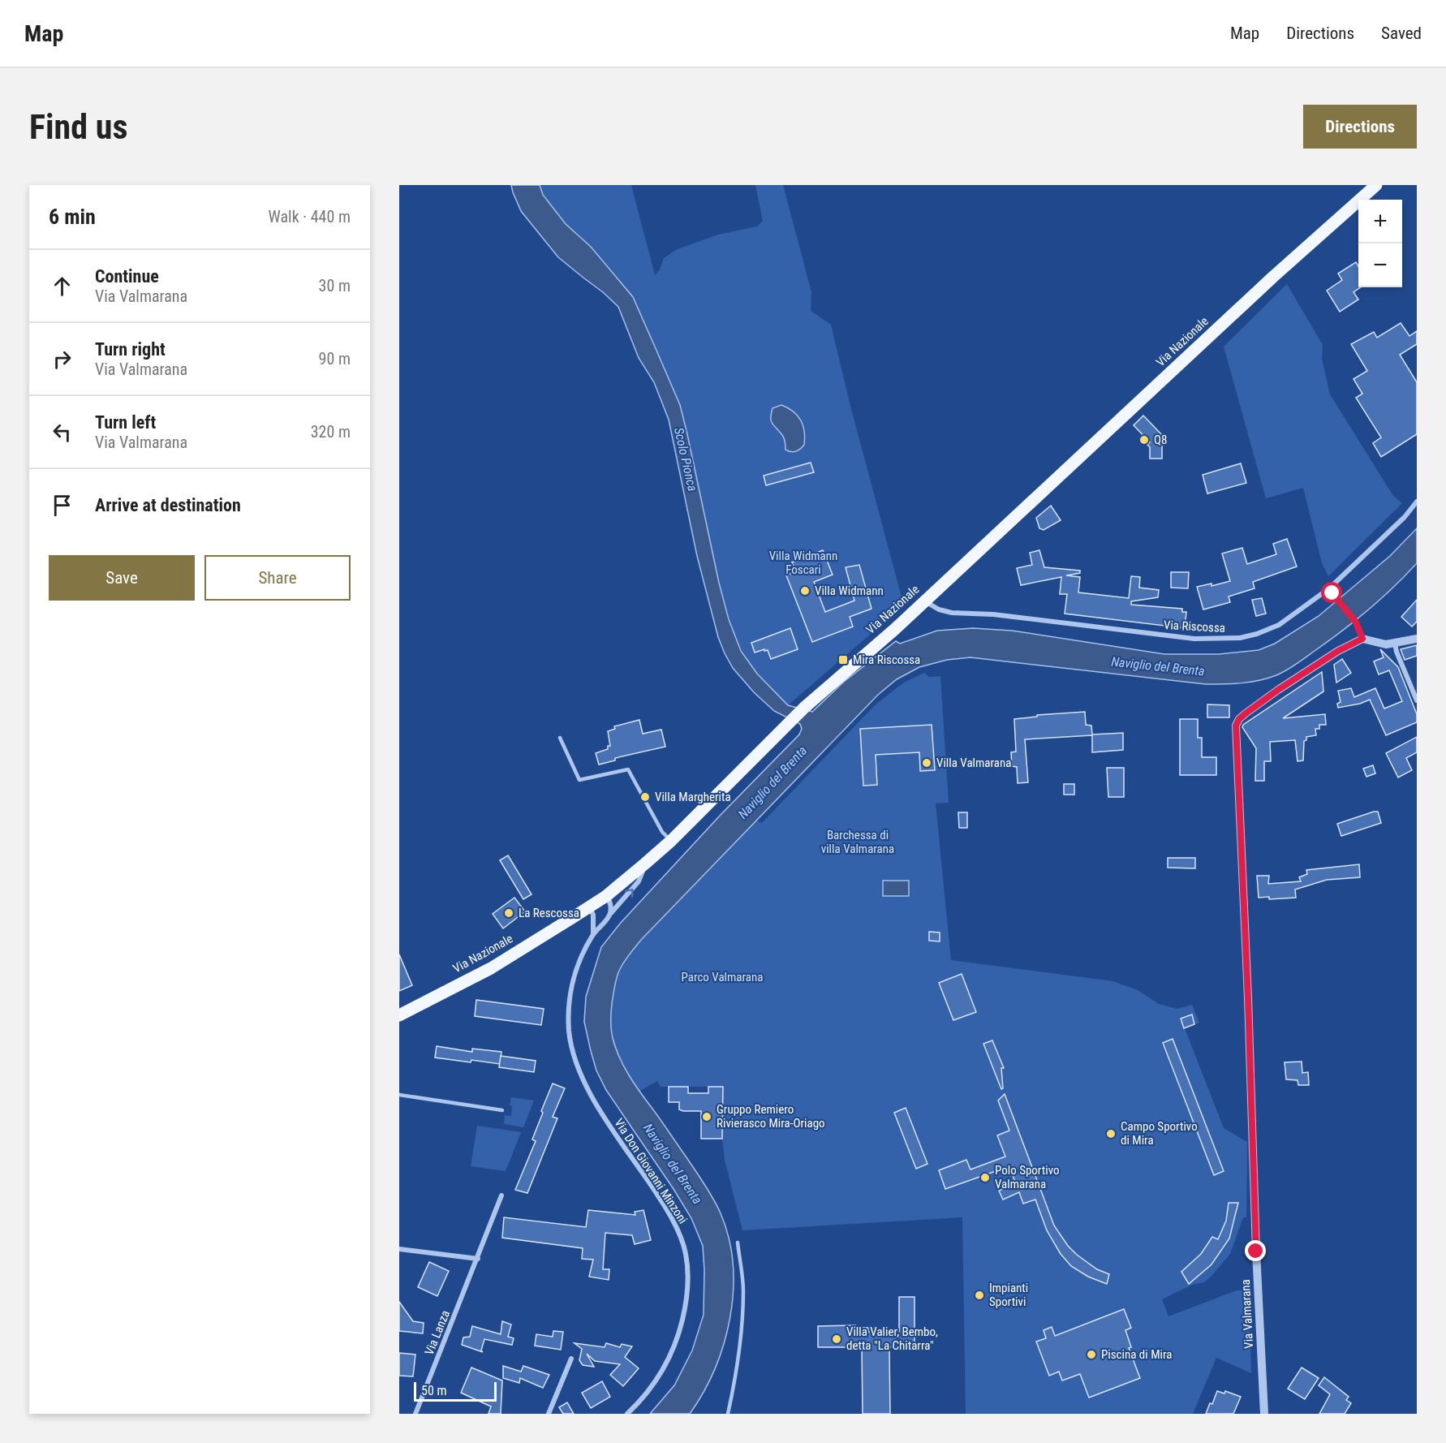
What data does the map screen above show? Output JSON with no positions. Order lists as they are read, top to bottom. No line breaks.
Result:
{"streets":{"main road":["Via Nazionale"],"street":["Via Riscossa","Via Don Giovanni Minzoni","Via Valmarana","Via Lanza"]},"crossings":[["Via Nazionale","Via Riscossa"],["Via Nazionale","Via Don Giovanni Minzoni"]],"water":["Scolo Pionca","Naviglio del Brenta"],"parks":["Villa Widmann Foscari","Barchessa di villa Valmarana","Parco Valmarana"],"places":{"other":["Q8","Villa Widmann","Villa Valmarana","Villa Margherita","La Rescossa","Gruppo Remiero Rivierasco Mira-Oriago","Campo Sportivo di Mira","Polo Sportivo Valmarana","Impianti Sportivi","Villa Valier, Bembo, detta \"La Chitarra\"","Piscina di Mira"],"transit":["Mira Riscossa"]},"scale_bar":"50 m","page":{"header":"Map","nav":["Map","Directions","Saved"],"buttons":["Directions",["Save","Share"]],"title":"Find us","heading":["6 min","Walk · 440 m"],"map_buttons":["+","−"],"list":[["Continue","Via Valmarana","30 m"],["Turn right","Via Valmarana","90 m"],["Turn left","Via Valmarana","320 m"],"Arrive at destination"],"scale":"50 m"}}
